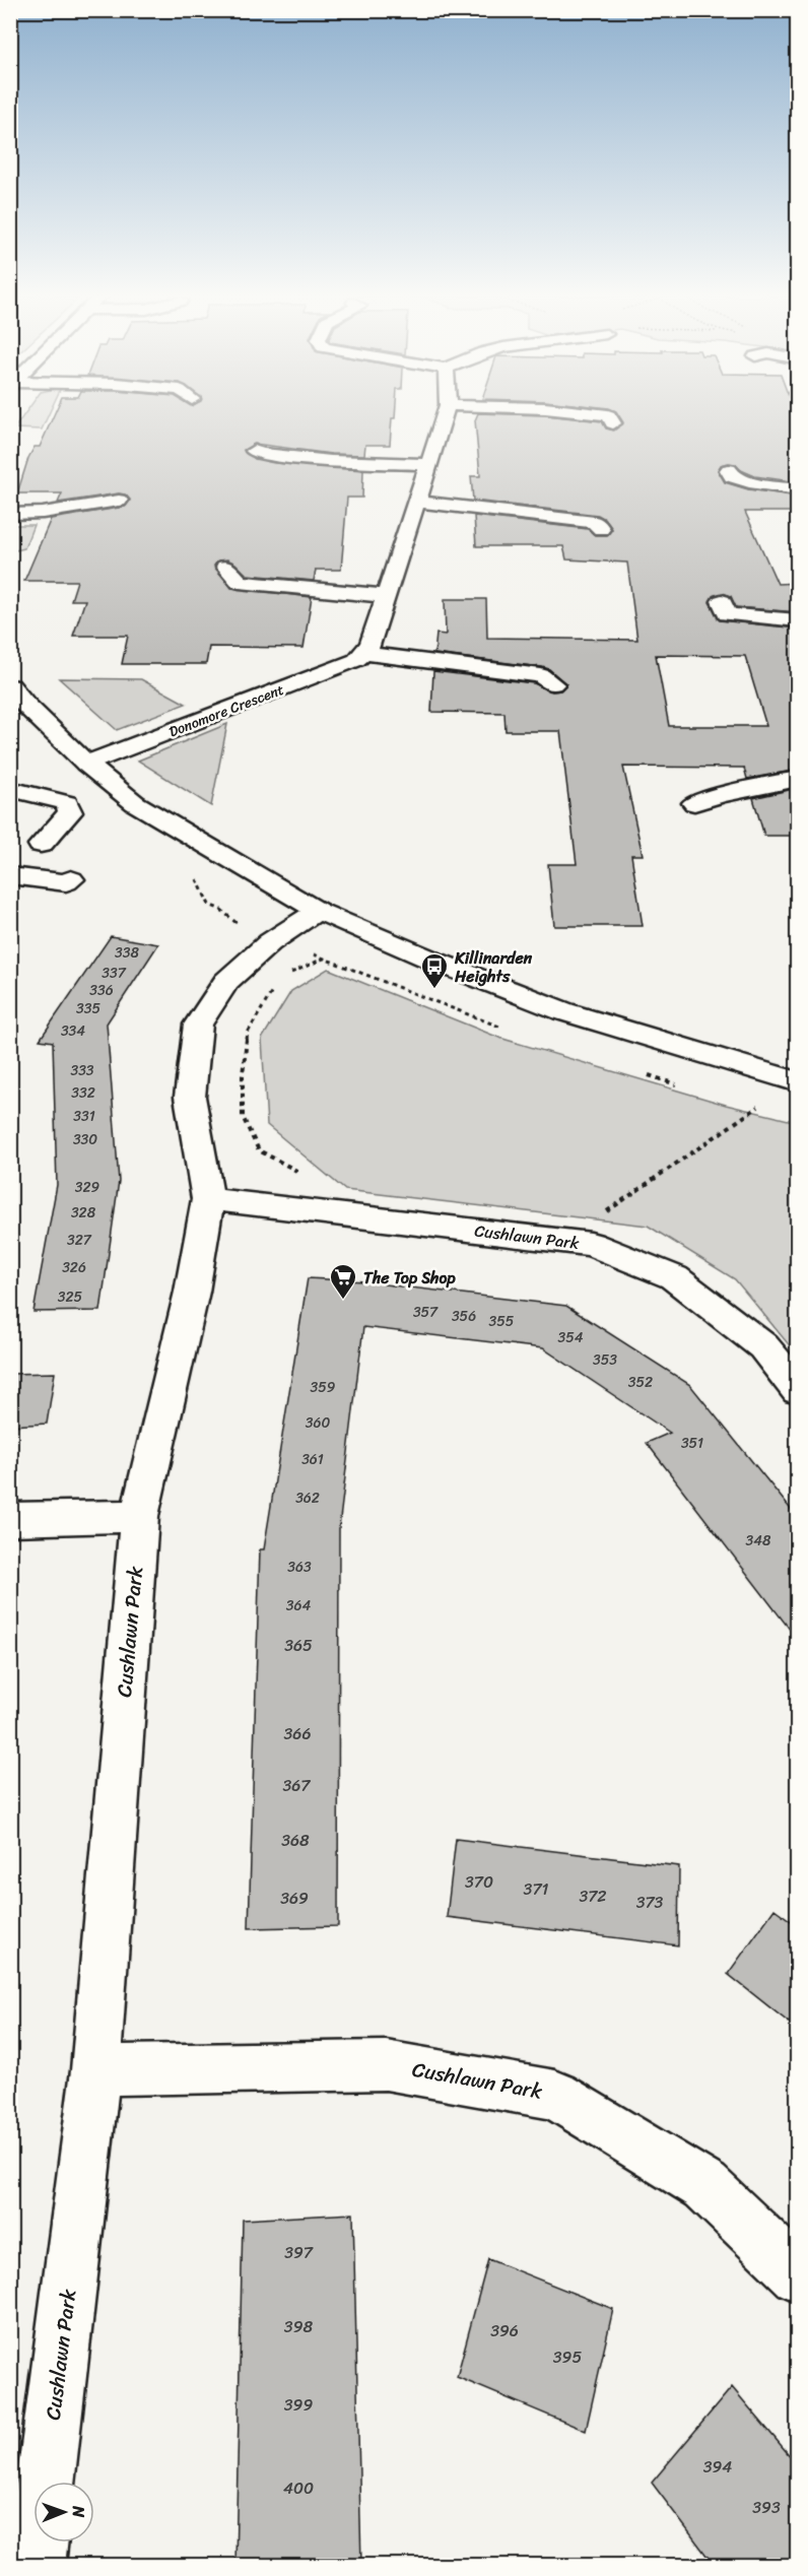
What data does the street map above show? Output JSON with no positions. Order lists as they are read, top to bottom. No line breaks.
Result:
{"streets":{"street":["Donomore Crescent","Cushlawn Park"]},"places":{"bus stop":["Killinarden Heights"],"supermarket":["The Top Shop"]},"house_numbers":["338","337","336","335","334","333","332","331","330","329","328","327","326","325","357","356","355","354","353","352","359","360","351","361","362","348","363","364","365","366","367","368","370","371","372","369","373","397","398","396","395","399","394","400","393"],"north":"right"}
